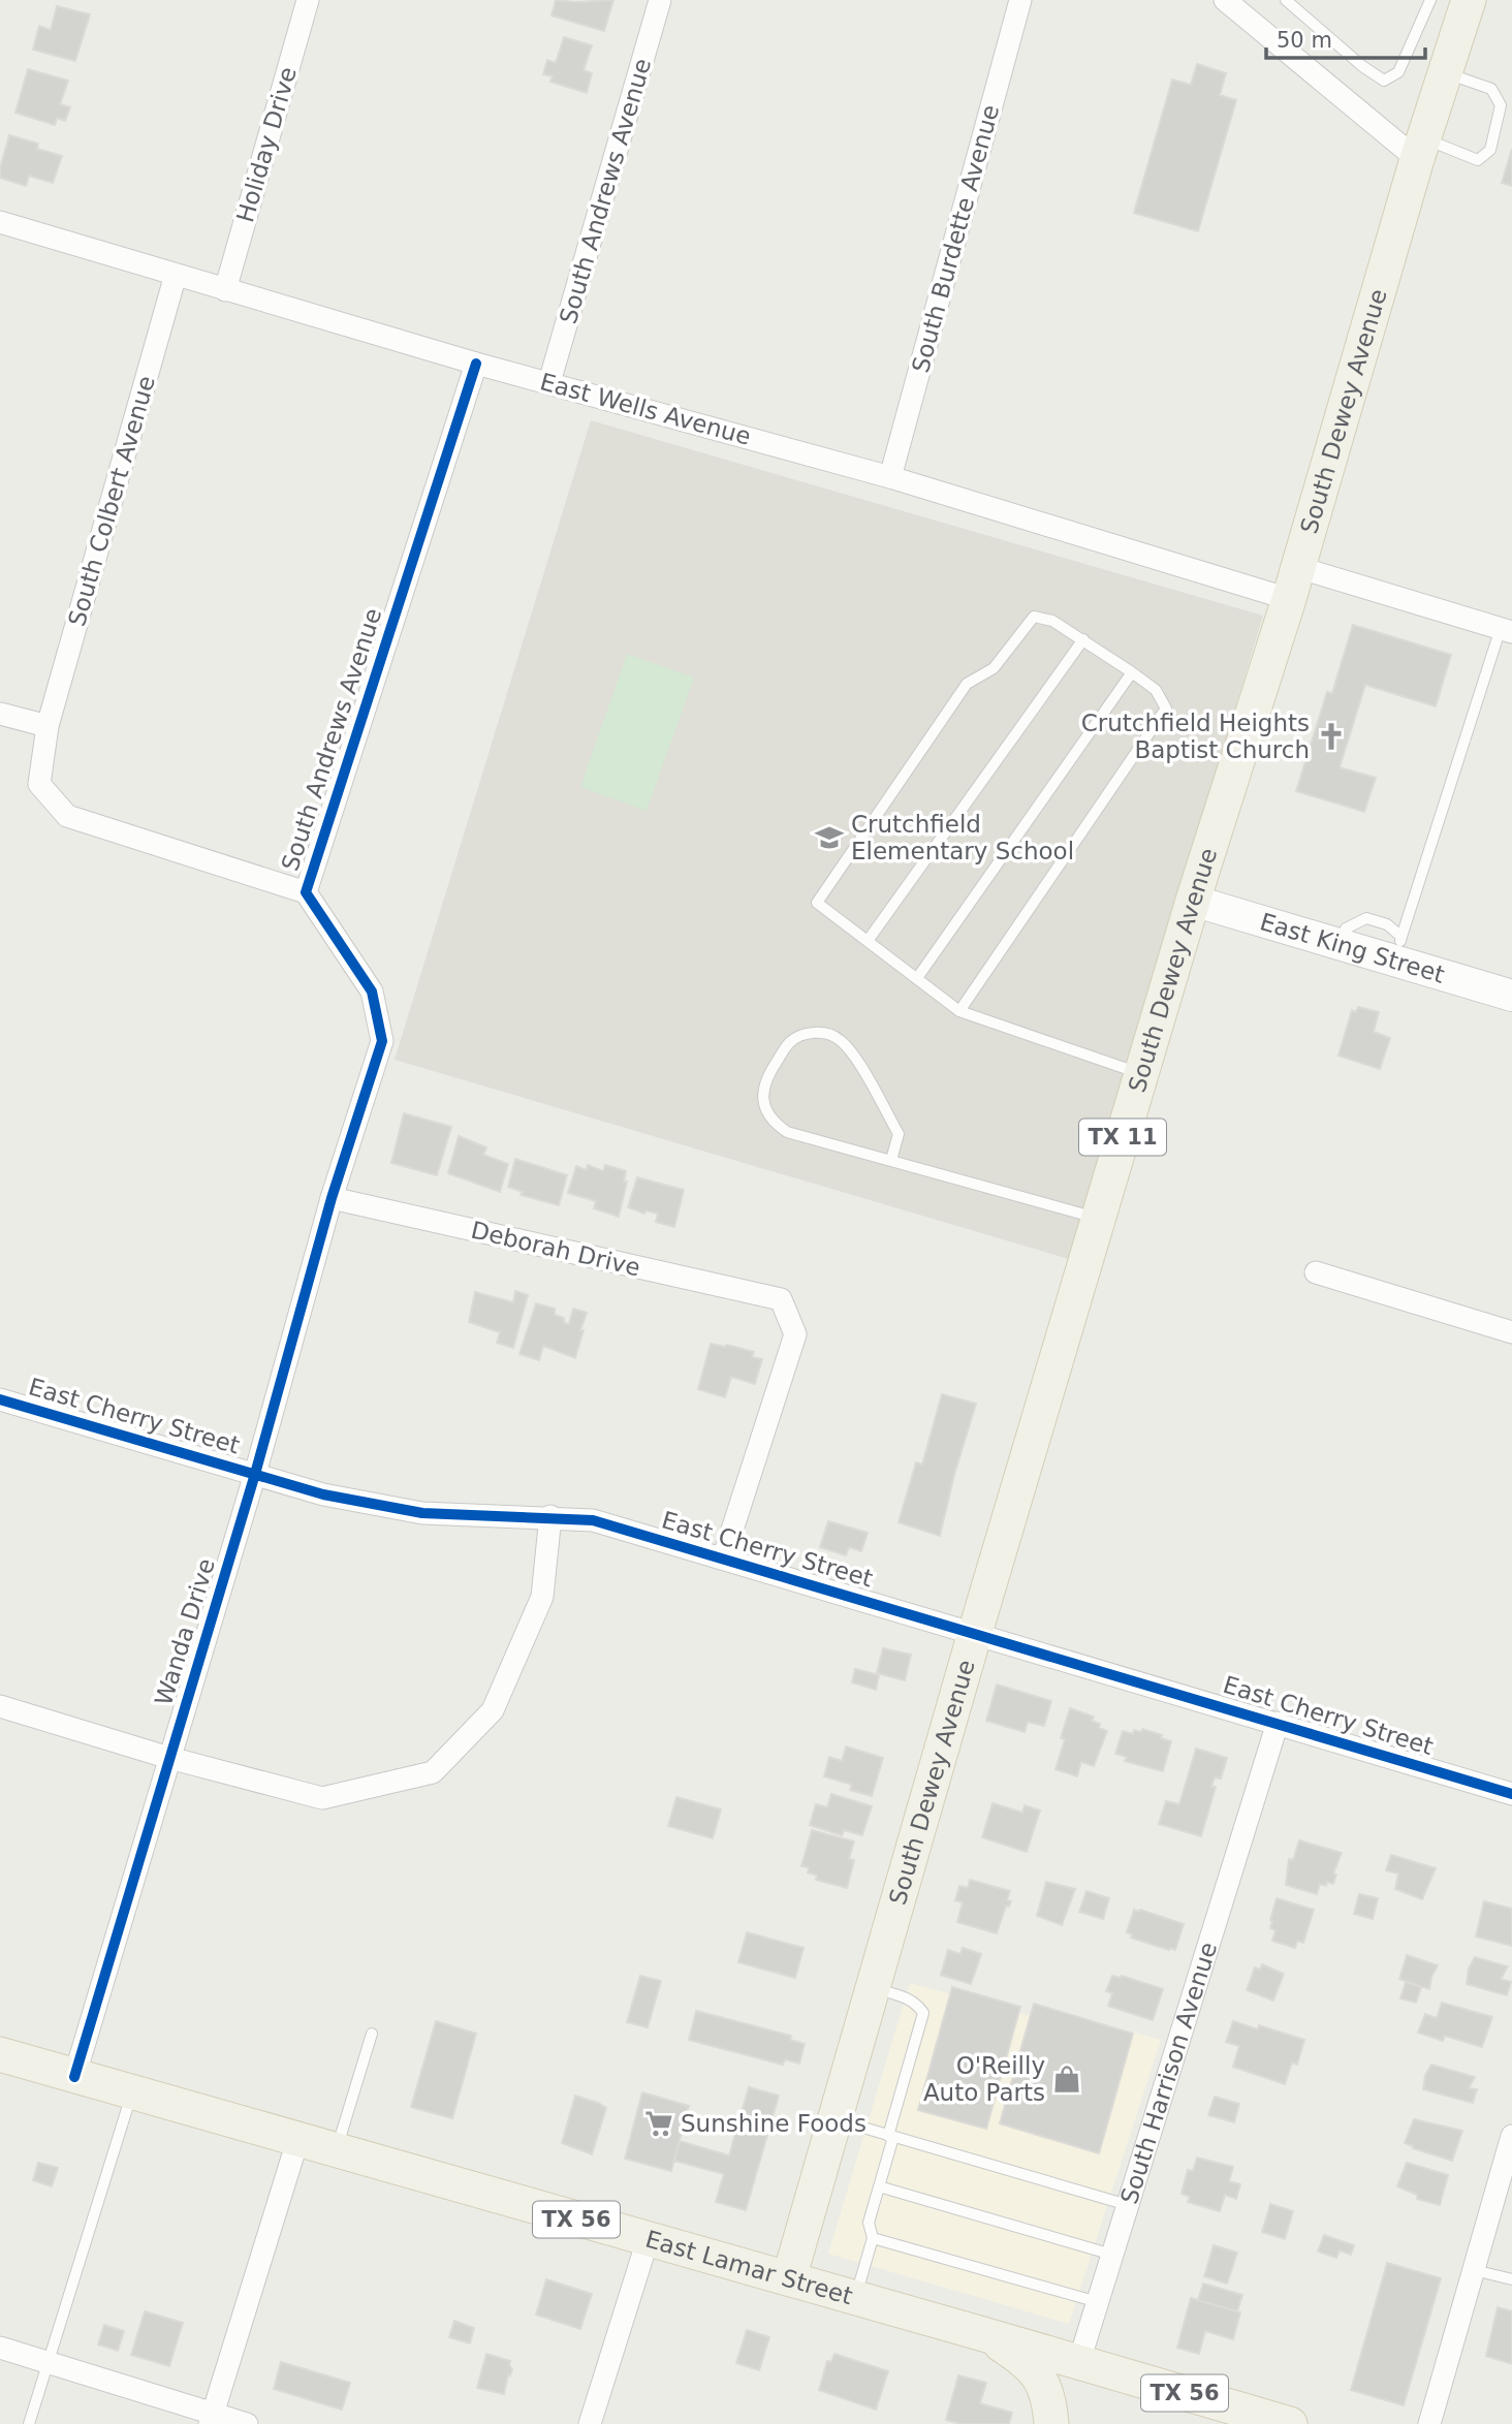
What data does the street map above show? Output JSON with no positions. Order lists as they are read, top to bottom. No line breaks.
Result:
{"streets":{"main road":["South Dewey Avenue","TX 11","South Harrison Avenue","TX 56","East Lamar Street"],"street":["Holiday Drive","South Andrews Avenue","South Burdette Avenue","East Wells Avenue","South Colbert Avenue","East King Street","Deborah Drive","East Cherry Street","Wanda Drive"]},"crossings":[["Holiday Drive","East Wells Avenue"],["South Andrews Avenue","East Wells Avenue"],["South Andrews Avenue","South Colbert Avenue"],["South Andrews Avenue","Deborah Drive"],["South Andrews Avenue","Wanda Drive"],["South Burdette Avenue","East Wells Avenue"],["East Wells Avenue","South Dewey Avenue"],["East Wells Avenue","South Colbert Avenue"],["South Dewey Avenue","East King Street"],["South Dewey Avenue","East Cherry Street"],["South Dewey Avenue","East Lamar Street"],["Deborah Drive","East Cherry Street"],["Deborah Drive","Wanda Drive"],["East Cherry Street","Wanda Drive"],["East Cherry Street","South Harrison Avenue"],["Wanda Drive","East Lamar Street"],["South Harrison Avenue","East Lamar Street"]],"places":{"church":["Crutchfield Heights Baptist Church"],"school or university":["Crutchfield Elementary School"],"shop":["O'Reilly Auto Parts"],"supermarket":["Sunshine Foods"]},"scale_bar":"50 m"}
